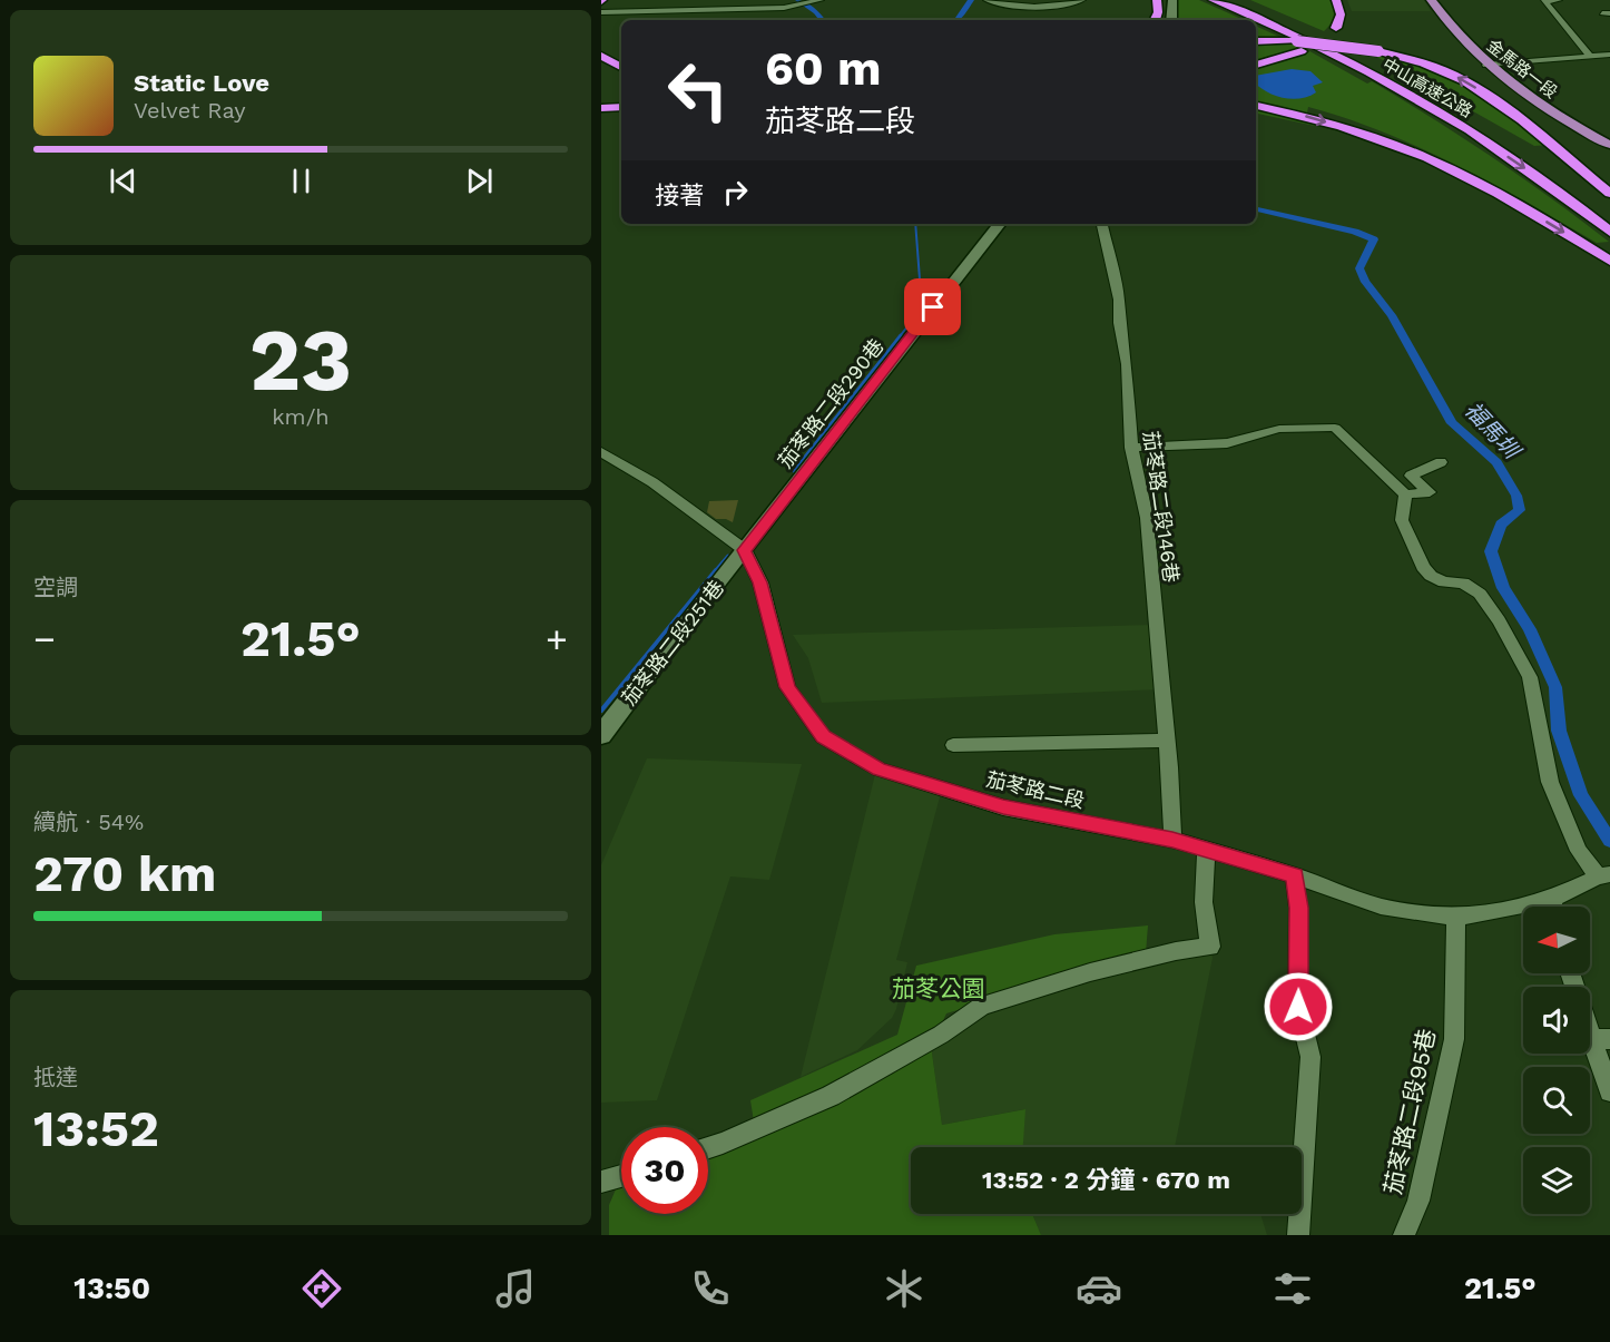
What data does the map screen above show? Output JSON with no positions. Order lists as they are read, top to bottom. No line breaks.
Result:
{"streets":{"highway":["中山高速公路"],"main road":["金馬路一段"],"street":["茄苳路二段290巷","茄苳路二段146巷","茄苳路二段251巷","茄苳路二段","茄苳路二段95巷"]},"crossings":[["茄苳路二段290巷","茄苳路二段251巷"],["茄苳路二段290巷","茄苳路二段"],["茄苳路二段146巷","茄苳路二段"],["茄苳路二段251巷","茄苳路二段"],["茄苳路二段","茄苳路二段95巷"]],"water":["福馬圳"],"parks":["茄苳公園"],"north":"left","page":{"turn":["60 m","茄苳路二段"],"song":["Static Love","Velvet Ray"],"then":"接著","tile":[["23","km/h"],"空調",["續航 · 54%","270 km"],["抵達","13:52"]],"heat":["−","21.5°","+"],"limit":"30","trip":"13:52 · 2 分鐘 · 670 m","tabs":["13:50","21.5°"]}}
